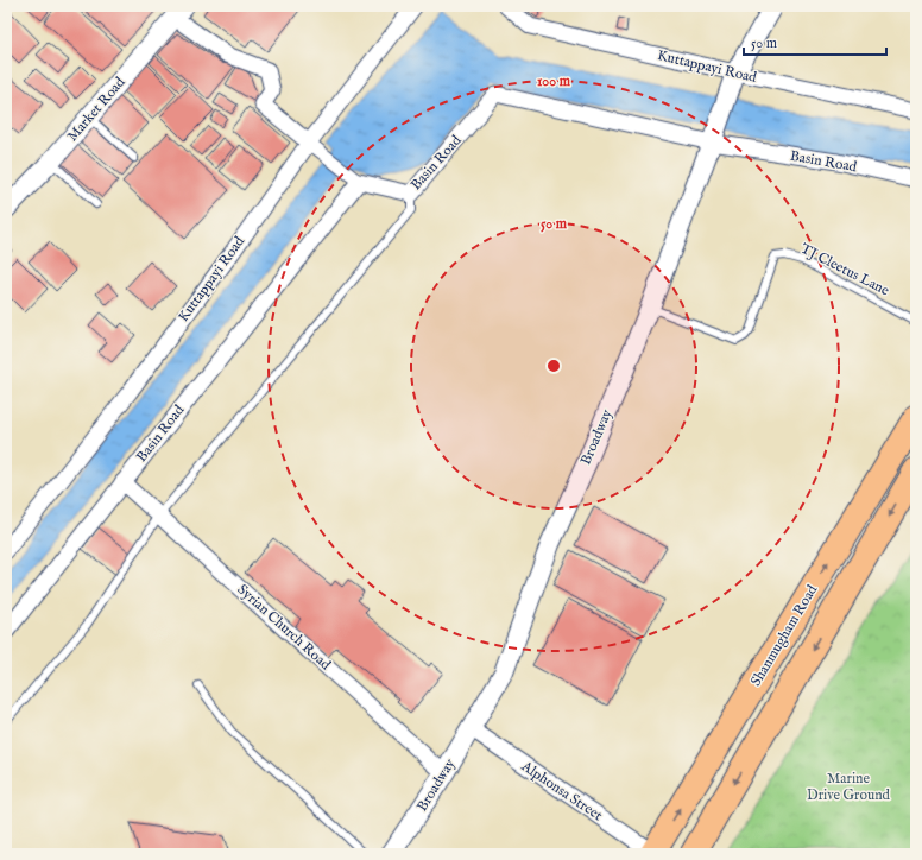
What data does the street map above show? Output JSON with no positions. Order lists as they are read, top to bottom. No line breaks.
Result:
{"streets":{"main road":["Shanmugham Road"],"street":["Kuttappayi Road","Market Road","Basin Road","Broadway","Syrian Church Road","Alphonsa Street"],"lane":["TJ Cleetus Lane"]},"crossings":[["Kuttappayi Road","Broadway"],["Basin Road","Broadway"],["Basin Road","Syrian Church Road"],["TJ Cleetus Lane","Broadway"],["Broadway","Syrian Church Road"],["Broadway","Alphonsa Street"],["Shanmugham Road","Alphonsa Street"]],"parks":["Marine Drive Ground"],"scale_bar":"50 m","rings":["100 m","50 m"]}
